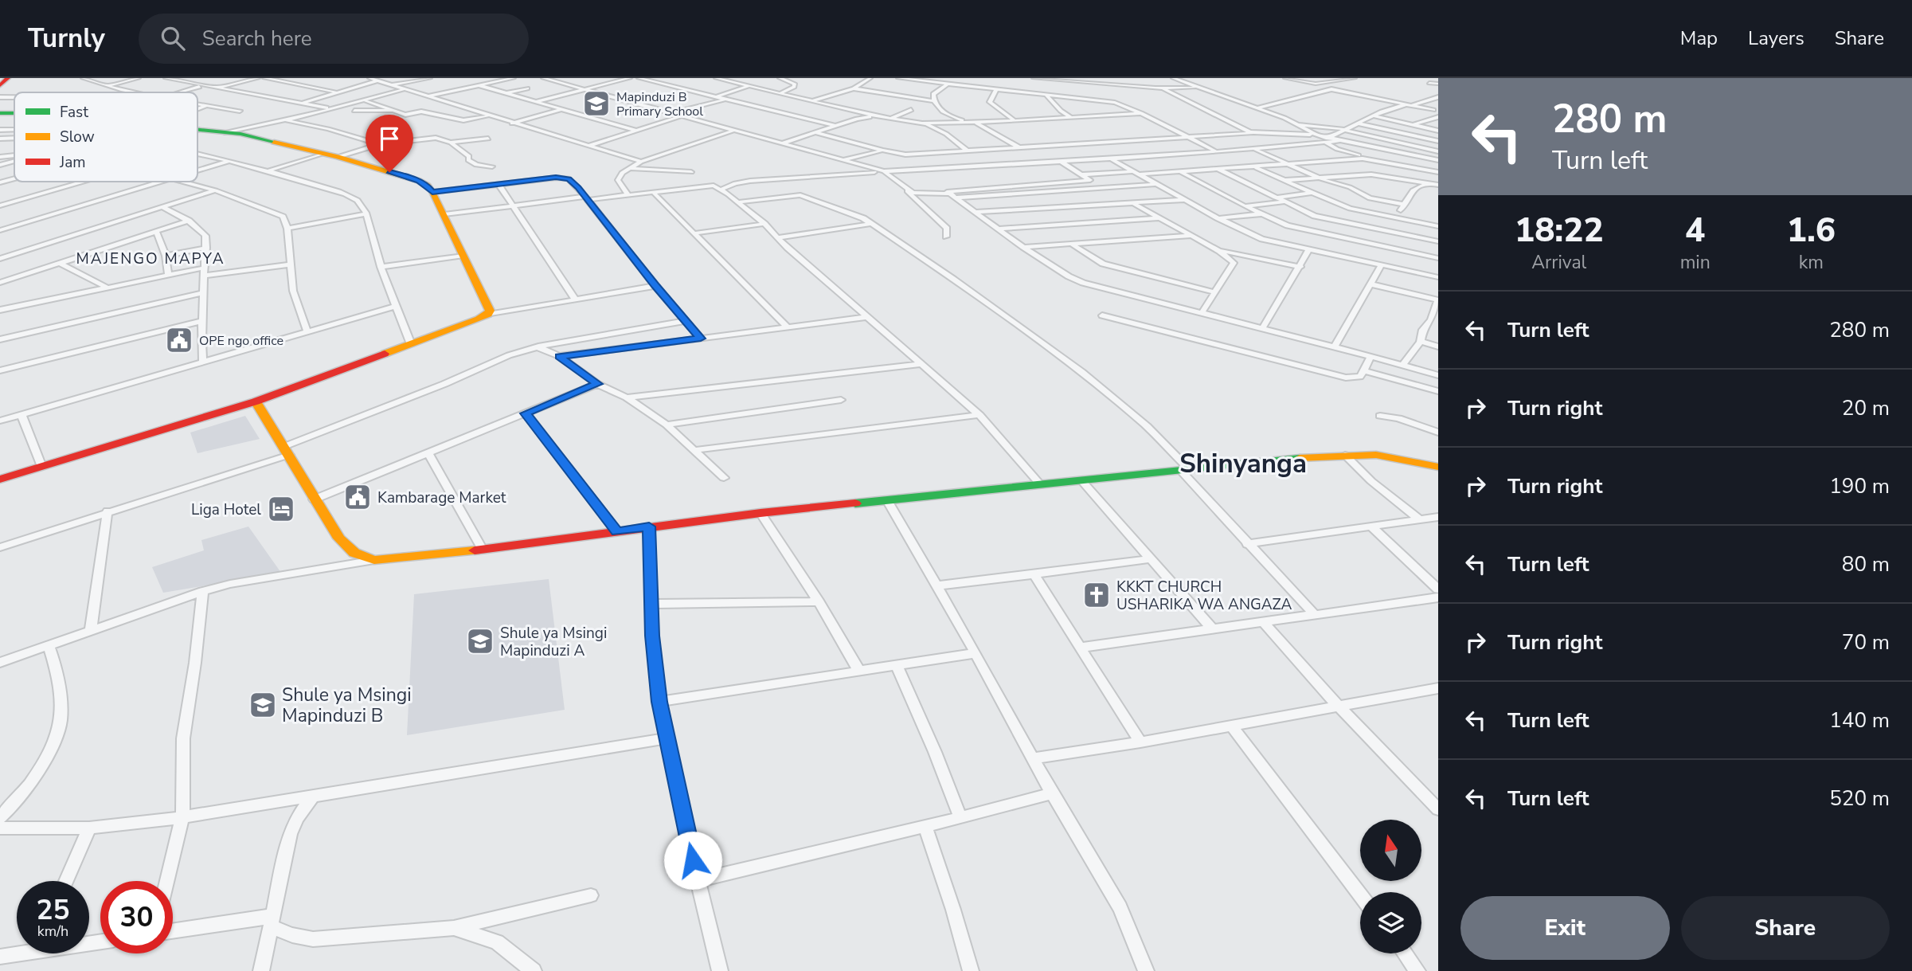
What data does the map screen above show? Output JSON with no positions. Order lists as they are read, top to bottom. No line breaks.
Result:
{"districts":["MAJENGO MAPYA","Shinyanga"],"places":{"school or university":["Mapinduzi B Primary School","Shule ya Msingi Mapinduzi A","Shule ya Msingi Mapinduzi B"],"public building":["OPE ngo office","Kambarage Market"],"hotel":["Liga Hotel"],"church":["KKKT CHURCH USHARIKA WA ANGAZA"]},"legend":["Fast","Slow","Jam"],"north":"top","page":{"header":"Turnly","search":"Search here","nav":["Map","Layers","Share"],"turn":["280 m","Turn left"],"eta":["18:22","Arrival","4","min","1.6","km"],"list":[{"name":"Turn left","value":"280 m"},{"name":"Turn right","value":"20 m"},{"name":"Turn right","value":"190 m"},{"name":"Turn left","value":"80 m"},{"name":"Turn right","value":"70 m"},{"name":"Turn left","value":"140 m"},{"name":"Turn left","value":"520 m"}],"speed":"25 km/h","limit":"30","buttons":["Exit","Share"]}}
